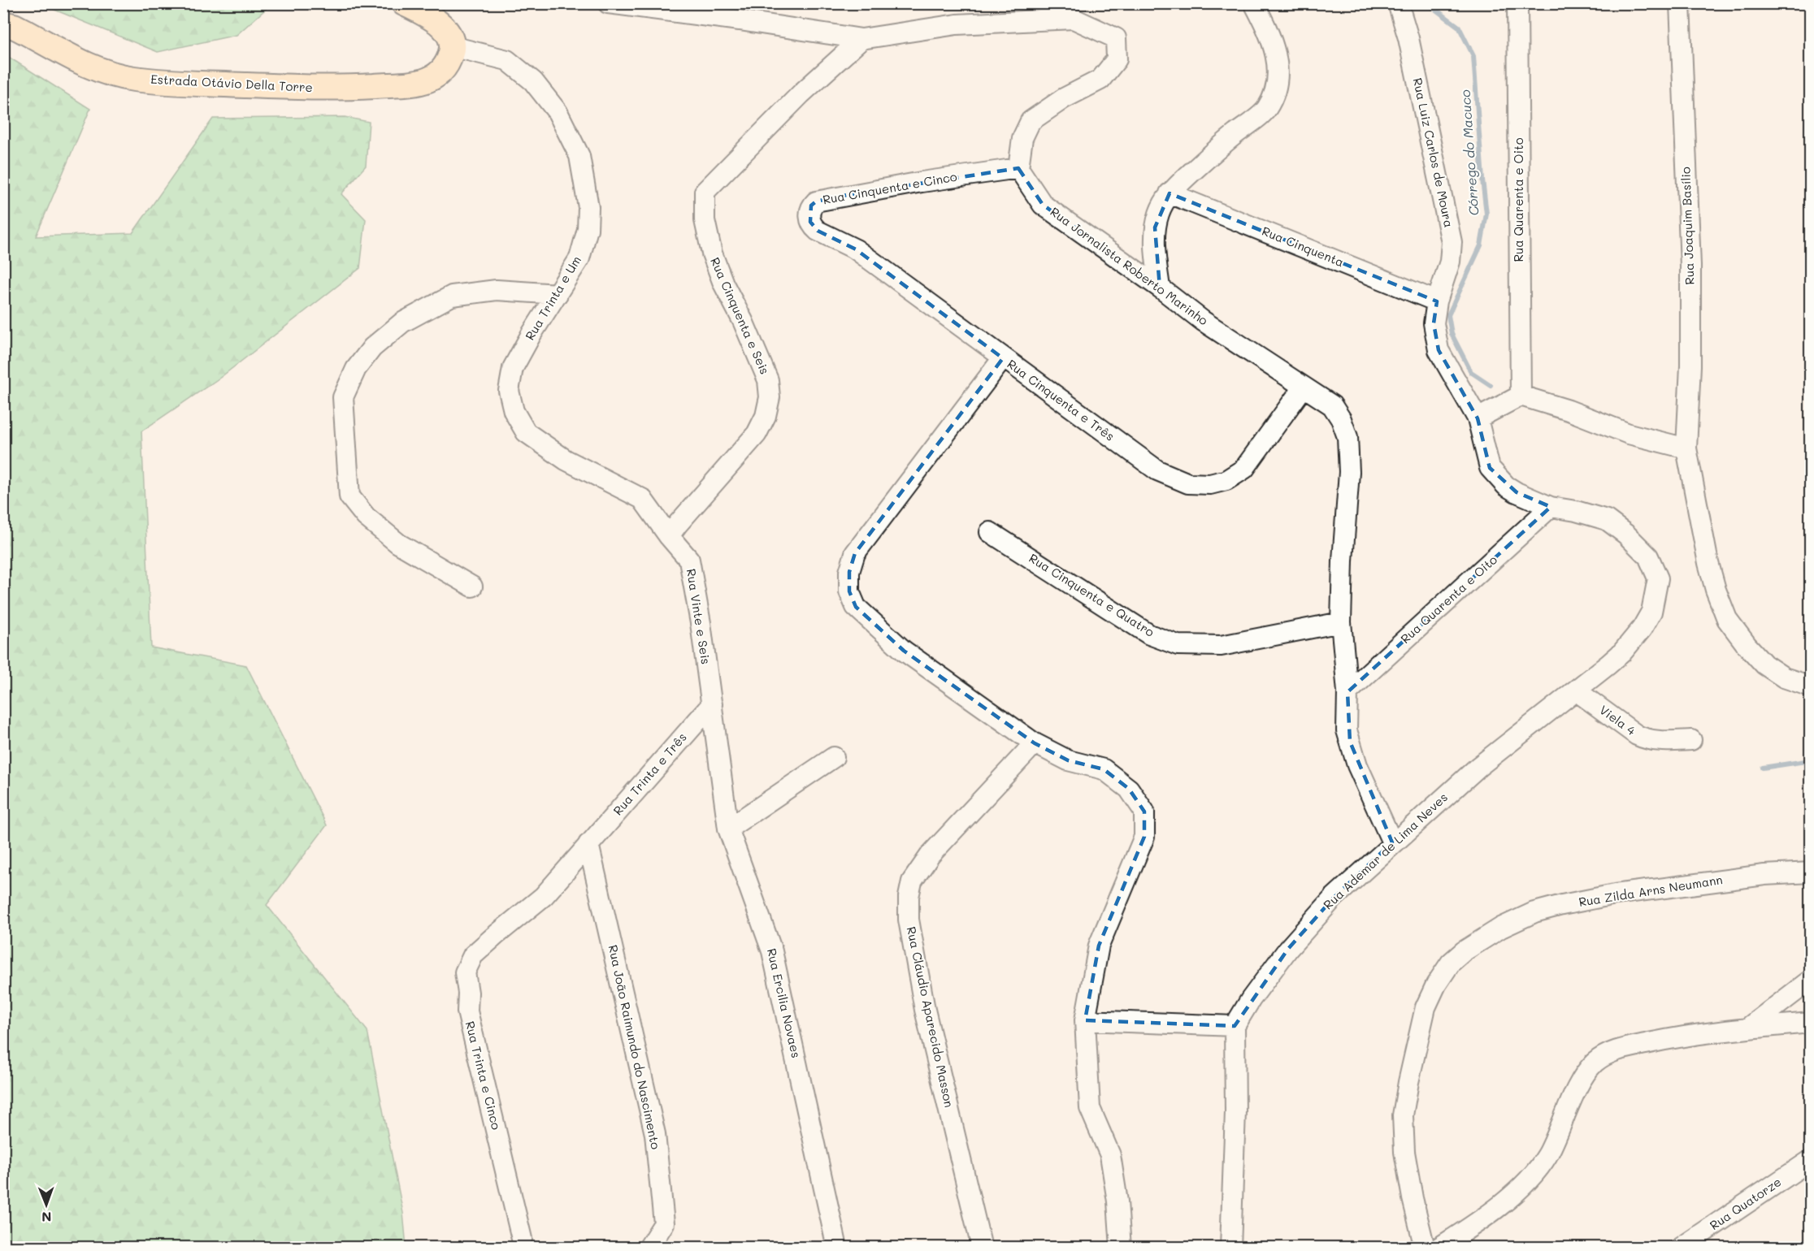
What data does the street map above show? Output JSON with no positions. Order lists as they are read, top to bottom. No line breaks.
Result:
{"streets":{"main road":["Estrada Otávio Della Torre"],"street":["Rua Luiz Carlos de Moura","Rua Cinquenta e Cinco","Rua Quarenta e Oito","Rua Joaquim Basílio","Rua Cinquenta","Rua Jornalista Roberto Marinho","Rua Trinta e Um","Rua Cinquenta e Seis","Rua Cinquenta e Três","Rua Cinquenta e Quatro","Rua Vinte e Seis","Viela 4","Rua Trinta e Três","Rua Ademar de Lima Neves","Rua Zilda Arns Neumann","Rua Ercilia Novaes","Rua Cláudio Aparecido Masson","Rua João Raimundo do Nascimento","Rua Trinta e Cinco","Rua Quatorze"]},"crossings":[["Estrada Otávio Della Torre","Rua Trinta e Um"],["Rua Luiz Carlos de Moura","Rua Quarenta e Oito"],["Rua Luiz Carlos de Moura","Rua Cinquenta"],["Rua Luiz Carlos de Moura","Rua Ademar de Lima Neves"],["Rua Cinquenta e Cinco","Rua Jornalista Roberto Marinho"],["Rua Cinquenta e Cinco","Rua Cinquenta e Três"],["Rua Quarenta e Oito","Rua Jornalista Roberto Marinho"],["Rua Quarenta e Oito","Rua Ademar de Lima Neves"],["Rua Jornalista Roberto Marinho","Rua Cinquenta e Três"],["Rua Jornalista Roberto Marinho","Rua Cinquenta e Quatro"],["Rua Jornalista Roberto Marinho","Rua Ademar de Lima Neves"],["Rua Trinta e Um","Rua Cinquenta e Seis"],["Rua Trinta e Um","Rua Vinte e Seis"],["Rua Cinquenta e Seis","Rua Vinte e Seis"],["Rua Cinquenta e Três","Rua Cláudio Aparecido Masson"],["Rua Vinte e Seis","Rua Trinta e Três"],["Rua Vinte e Seis","Rua Ercilia Novaes"],["Viela 4","Rua Ademar de Lima Neves"],["Rua Trinta e Três","Rua Ercilia Novaes"],["Rua Trinta e Três","Rua João Raimundo do Nascimento"],["Rua Trinta e Três","Rua Trinta e Cinco"],["Rua João Raimundo do Nascimento","Rua Trinta e Cinco"]],"water":["Córrego do Macuco"],"north":"bottom"}
